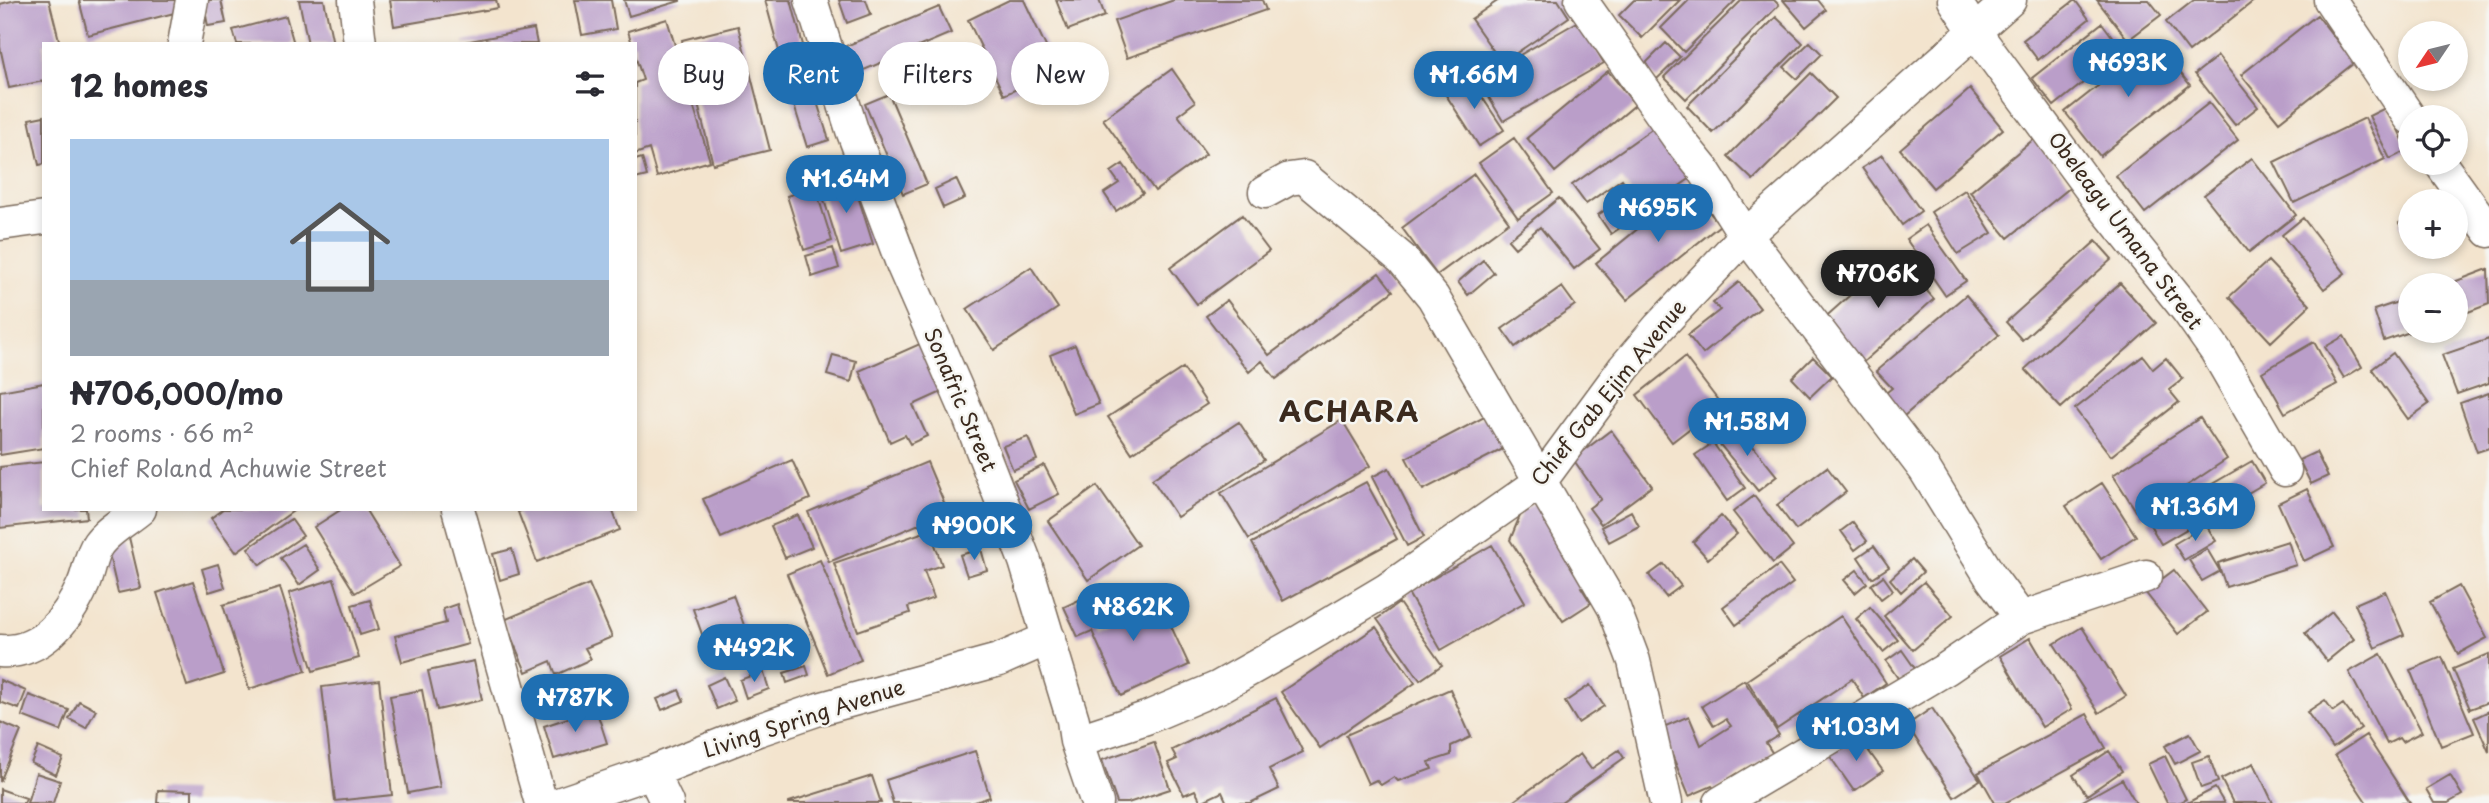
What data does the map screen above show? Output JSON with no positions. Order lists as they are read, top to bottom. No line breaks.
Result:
{"streets":{"street":["Obeleagu Umana Street","Chief Gab Ejim Avenue","Sonafric Street","Living Spring Avenue"]},"crossings":[["Obeleagu Umana Street","Chief Gab Ejim Avenue"],["Chief Gab Ejim Avenue","Sonafric Street"],["Sonafric Street","Living Spring Avenue"]],"districts":["ACHARA"],"north":"bottom left","page":{"map_buttons":["+","−"],"price":["₦693K","₦1.66M","₦1.64M","₦695K","₦706K","₦1.58M","₦1.36M","₦900K","₦862K","₦492K","₦787K","₦1.03M"],"chip":["Buy","Rent","Filters","New"],"heading":"12 homes","list":[{"name":"₦706,000/mo","note":"2 rooms · 66 m² · Chief Roland Achuwie Street"}]}}
